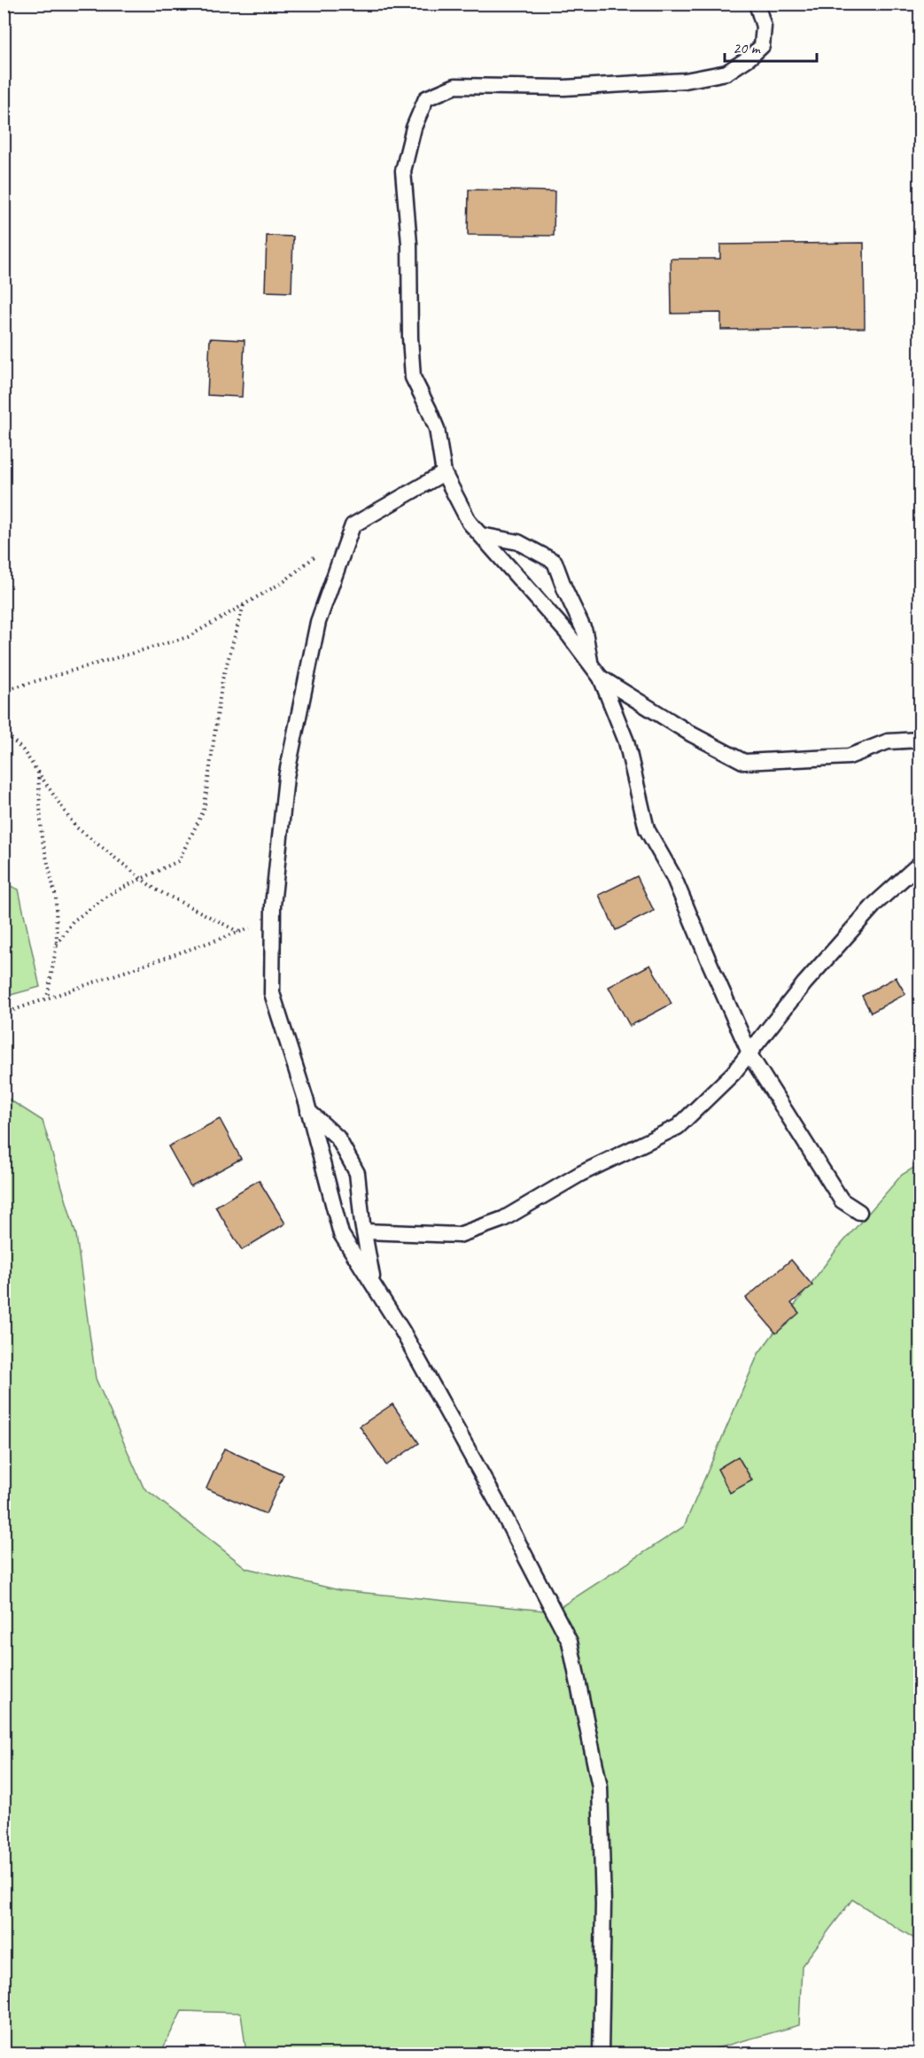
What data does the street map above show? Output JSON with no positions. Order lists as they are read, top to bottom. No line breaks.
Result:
{"scale_bar":"20 m"}
